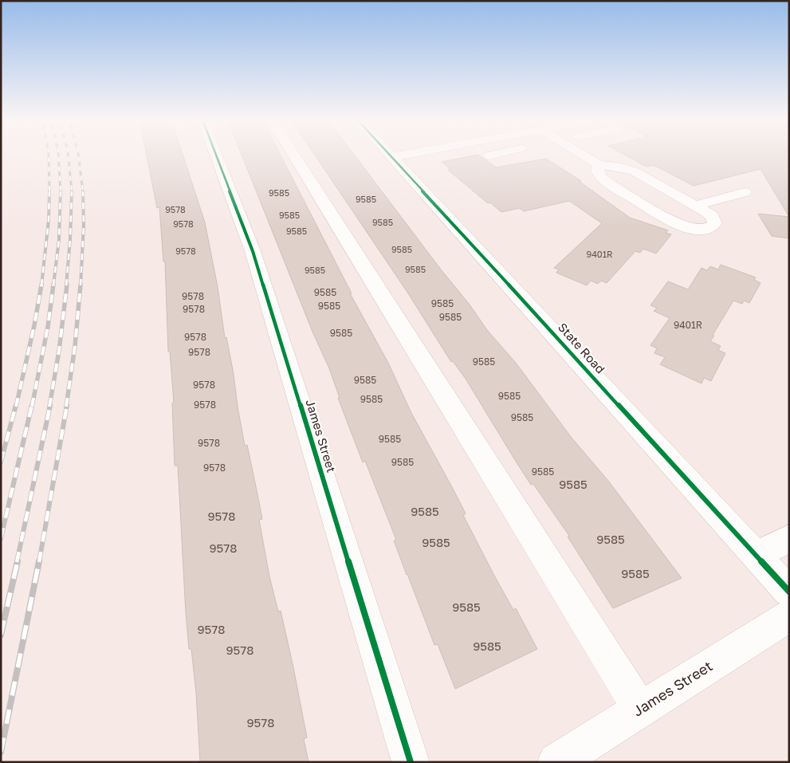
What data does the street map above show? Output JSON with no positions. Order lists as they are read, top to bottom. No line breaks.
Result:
{"streets":{"street":["State Road","James Street"]},"house_numbers":["9585","9585","9578","9585","9585","9578","9585","9585","9578","9401R","9585","9585","9585","9578","9585","9585","9578","9585","9401R","9585","9578","9578","9585","9585","9578","9585","9585","9578","9585","9585","9578","9585","9578","9585","9585","9585","9578","9585","9585","9578","9585","9585","9578","9585","9578","9578"]}
